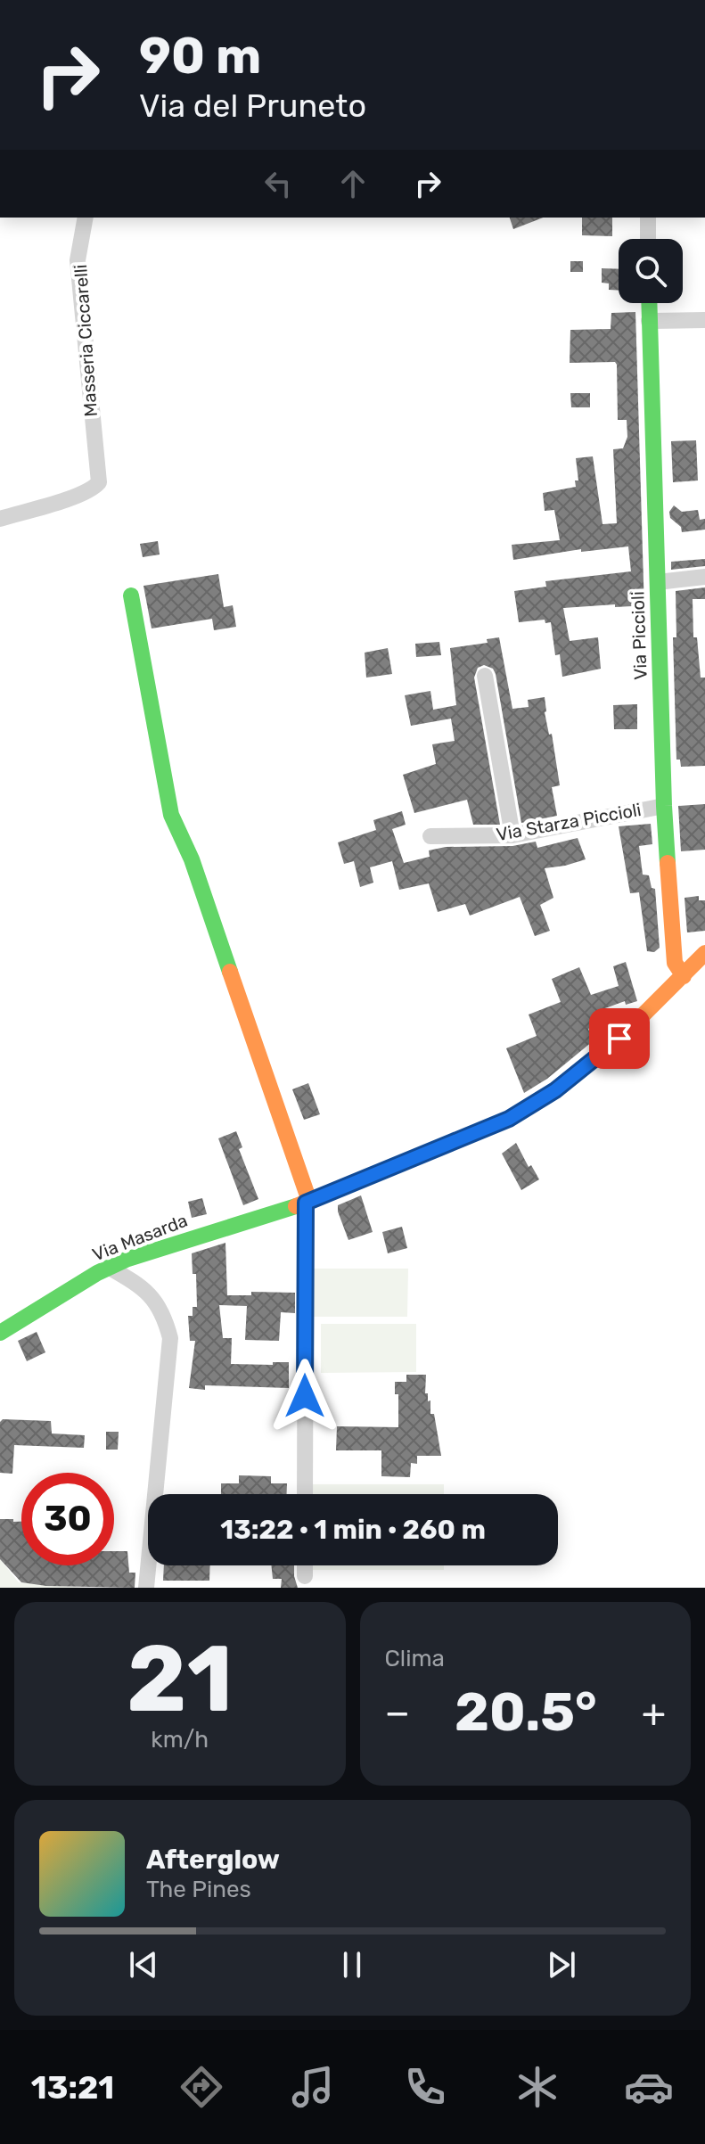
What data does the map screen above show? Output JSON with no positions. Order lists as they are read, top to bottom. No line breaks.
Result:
{"streets":{"street":["Masseria Ciccarelli","Via Piccioli","Via Starza Piccioli","Via Masarda"]},"crossings":[["Via Piccioli","Via Starza Piccioli"],["Via Piccioli","Via Masarda"]],"page":{"turn":["90 m","Via del Pruneto"],"limit":"30","trip":"13:22 · 1 min · 260 m","tile":[["21","km/h"],"Clima"],"heat":["−","20.5°","+"],"song":["Afterglow","The Pines"],"tabs":"13:21"}}
